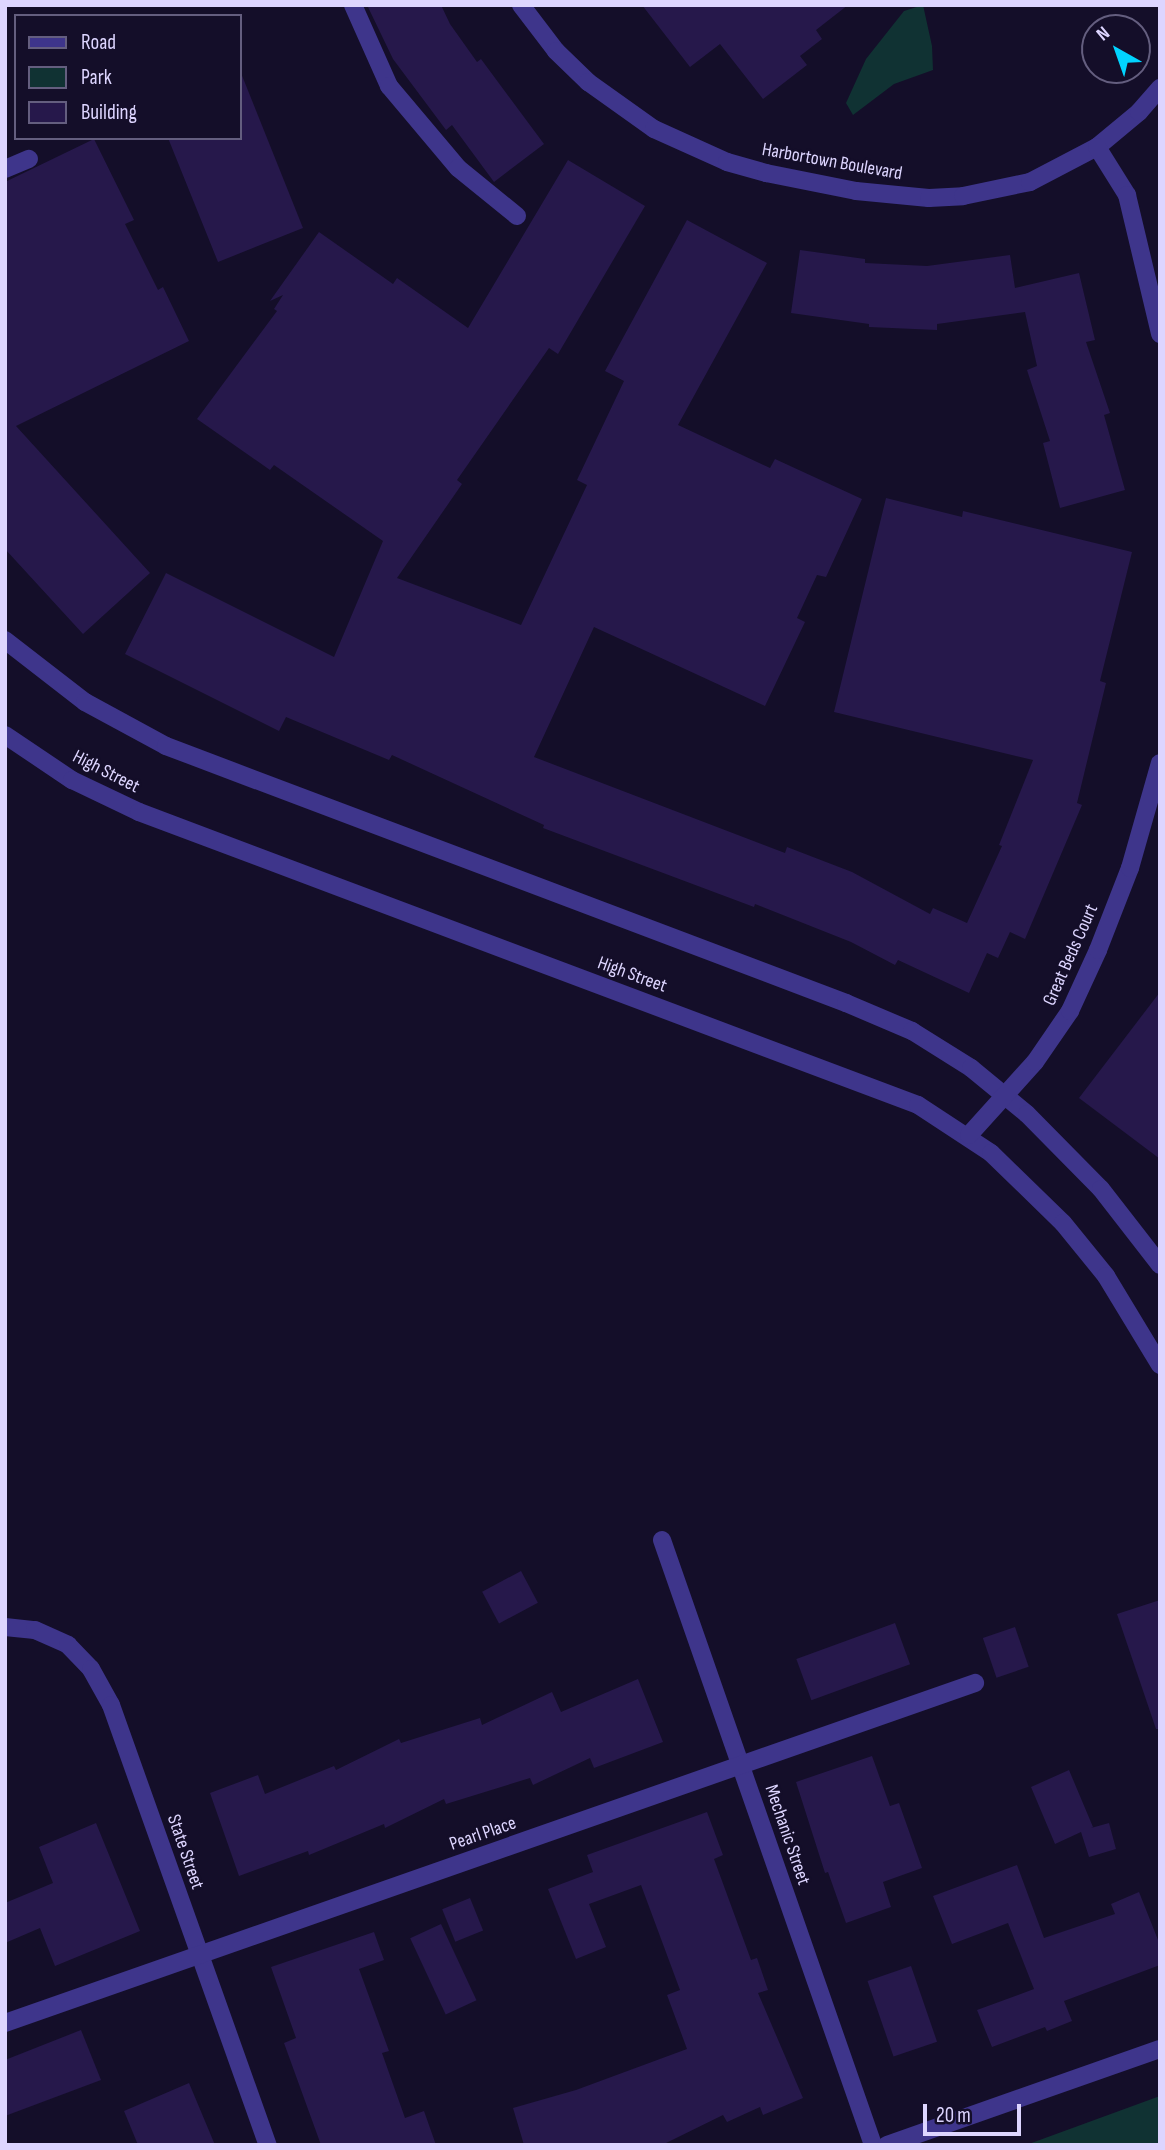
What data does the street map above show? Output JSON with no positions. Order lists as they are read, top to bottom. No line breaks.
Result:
{"streets":{"street":["Harbortown Boulevard","High Street","Great Beds Court","Pearl Place","Mechanic Street","State Street"]},"crossings":[["High Street","Great Beds Court"],["Pearl Place","Mechanic Street"],["Pearl Place","State Street"]],"legend":["Road","Park","Building"],"scale_bar":"20 m","north":"top left"}
